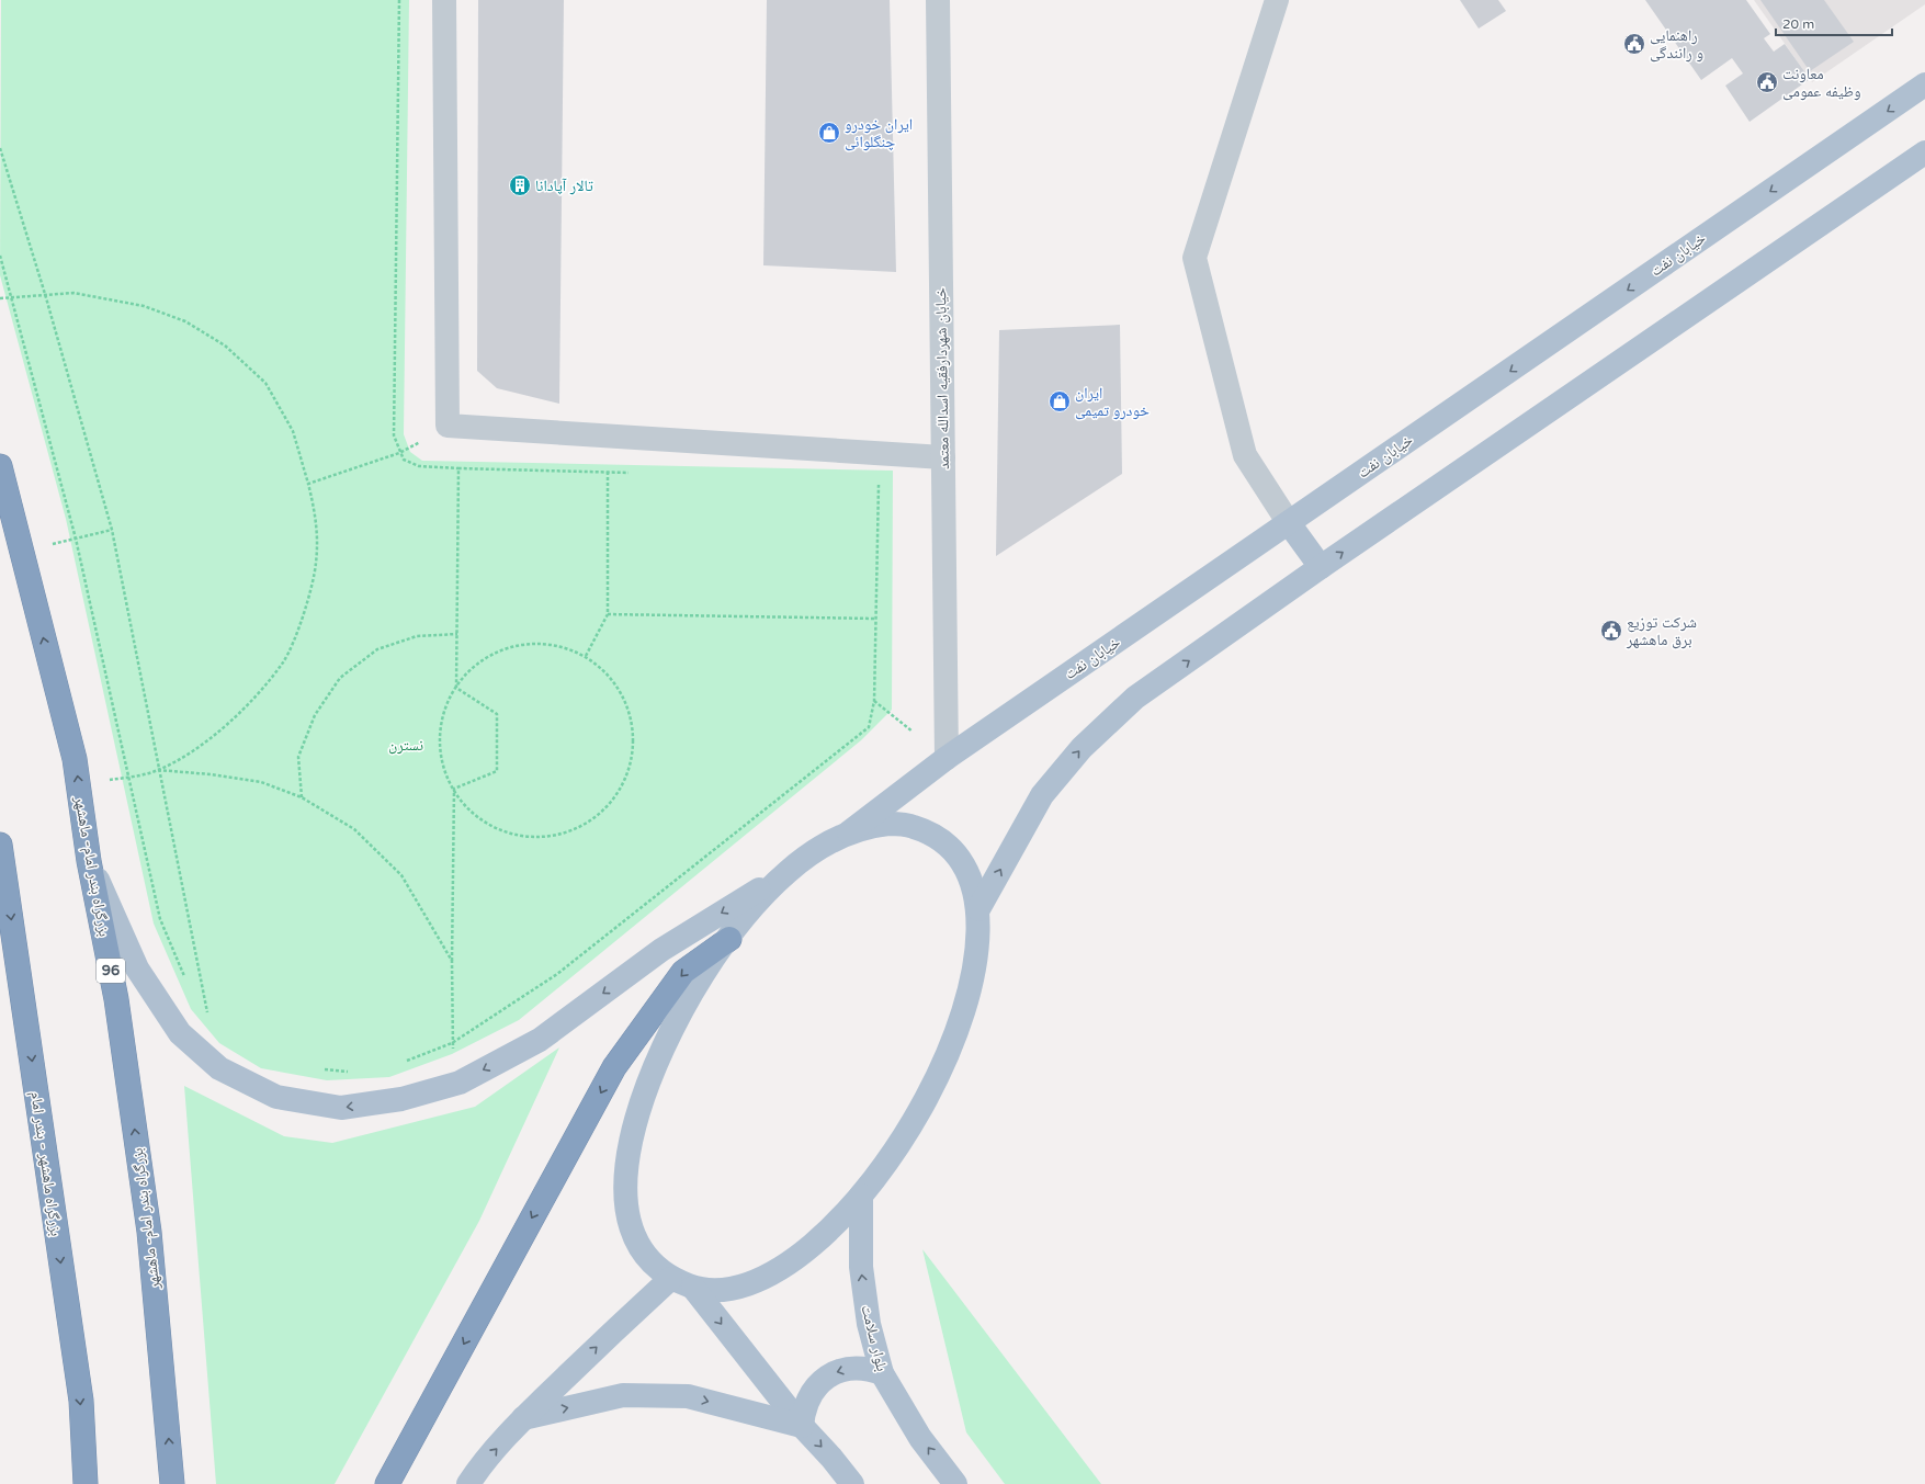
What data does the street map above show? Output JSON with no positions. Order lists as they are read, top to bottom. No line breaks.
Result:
{"streets":{"highway":["بزرگراه بندر امام- ماهشهر","96","بزرگراه ماهشهر - بندر امام"],"main road":["خیابان نفت","بلوار سلامت"],"street":["خیابان شهردارفقیه اسدالله معتمد"]},"crossings":[["خیابان نفت","خیابان شهردارفقیه اسدالله معتمد"]],"one_way":["بزرگراه بندر امام- ماهشهر","بزرگراه ماهشهر - بندر امام"],"parks":["نسترن"],"places":{"public building":["راهنمایی و رانندگی","معاونت وظیفه عمومی","شرکت توزیع برق ماهشهر"],"shop":["ایران خودرو چنگلوائی","ایران خودرو تمیمی"],"building":["تالار آپادانا"]},"scale_bar":"20 m"}
